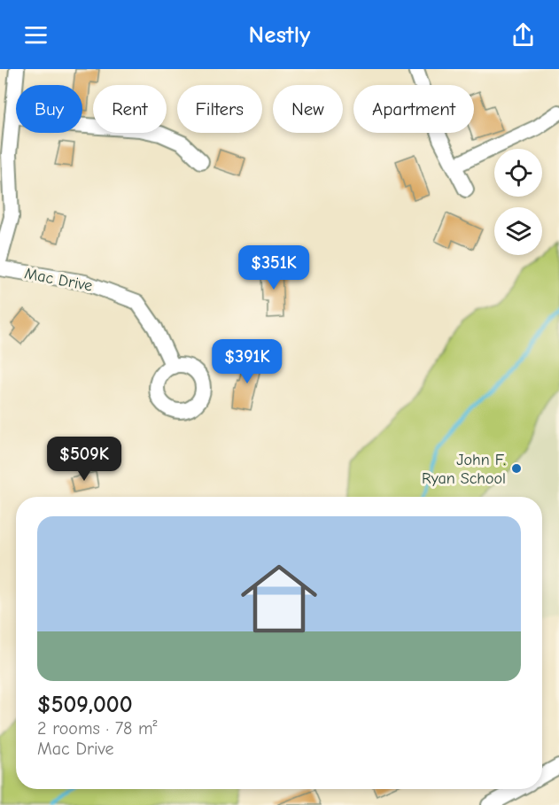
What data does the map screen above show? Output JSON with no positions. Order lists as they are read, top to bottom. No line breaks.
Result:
{"streets":{"street":["Mac Drive"]},"places":["John F. Ryan School"],"page":{"header":"Nestly","chip":["Buy","Rent","Filters","New","Apartment"],"price":["$351K","$391K","$509K"],"list":[{"name":"$509,000","note":"2 rooms · 78 m² · Mac Drive"}]}}
